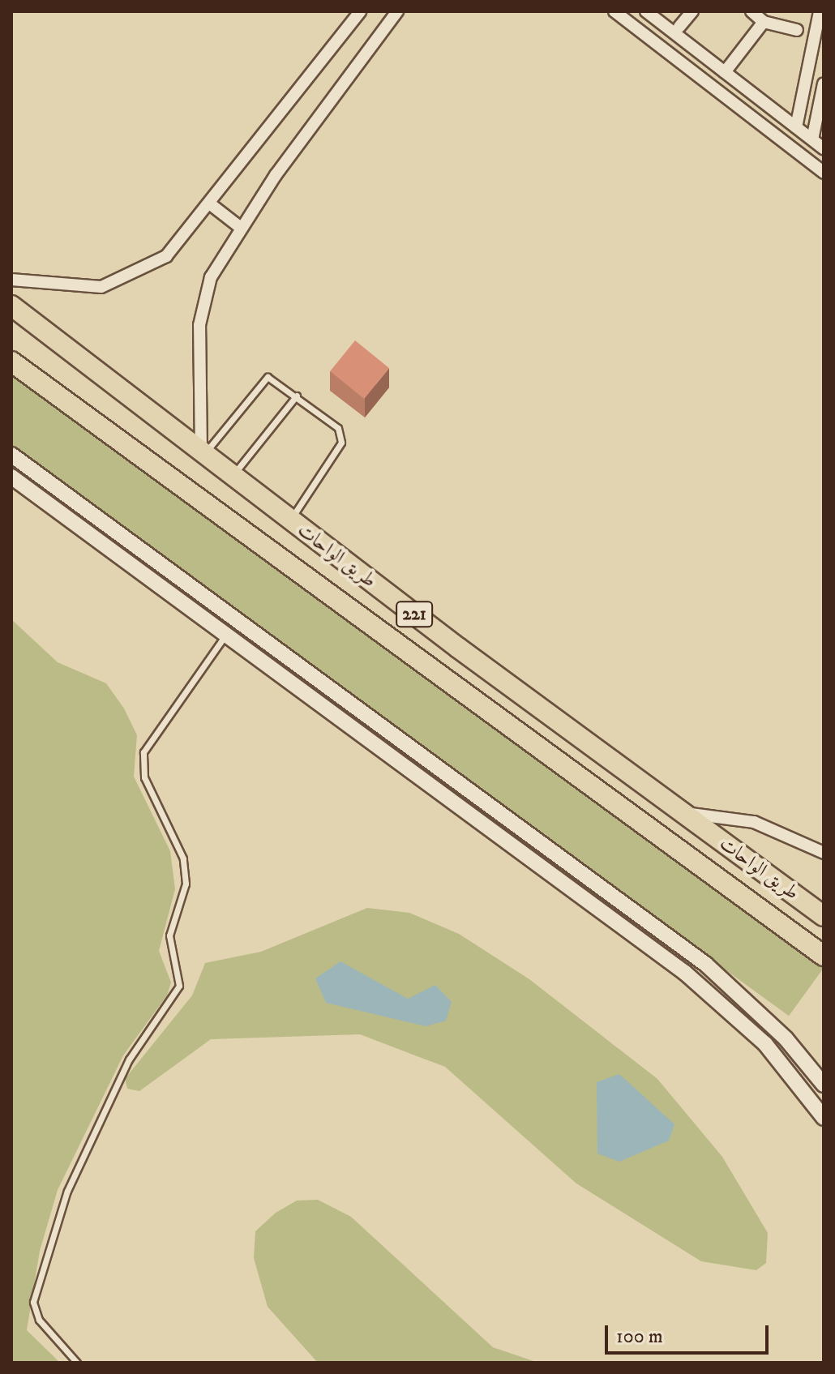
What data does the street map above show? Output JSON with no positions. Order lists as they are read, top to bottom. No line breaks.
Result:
{"streets":{"highway":["طريق الواحات","221"]},"scale_bar":"100 m"}
